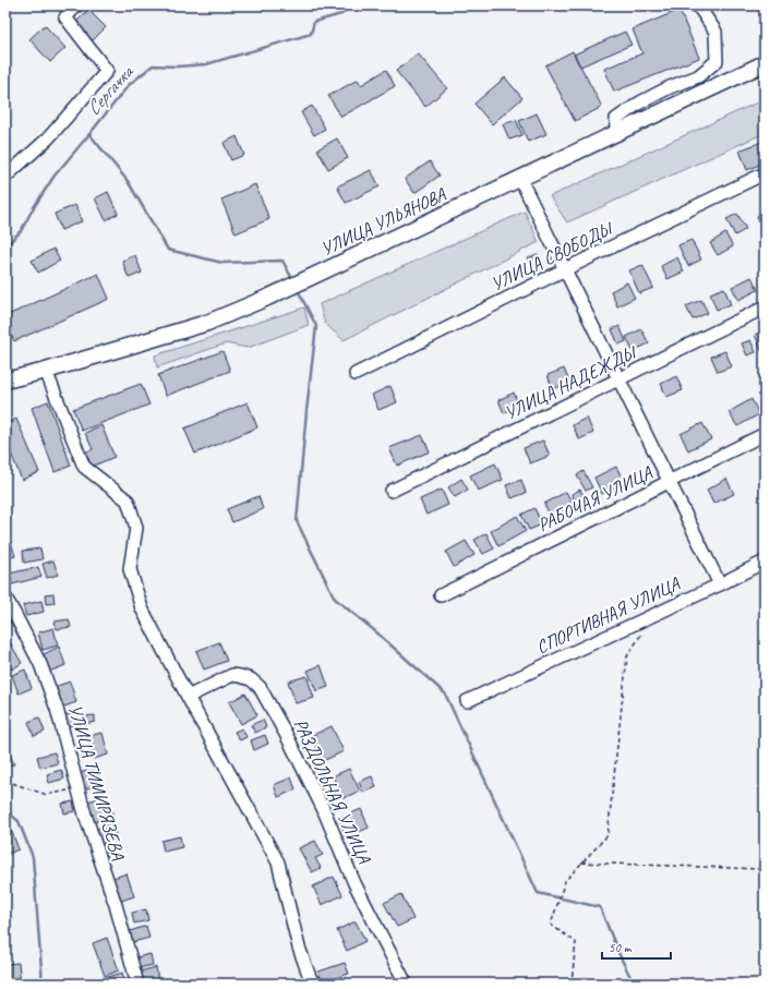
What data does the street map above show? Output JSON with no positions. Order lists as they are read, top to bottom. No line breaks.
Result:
{"streets":{"main road":["УЛИЦА УЛЬЯНОВА"],"street":["УЛИЦА СВОБОДЫ","УЛИЦА НАДЕЖДЫ","РАБОЧАЯ УЛИЦА","СПОРТИВНАЯ УЛИЦА","УЛИЦА ТИМИРЯЗЕВА","РАЗДОЛЬНАЯ УЛИЦА"]},"water":["Сергачка"],"scale_bar":"50 m"}
